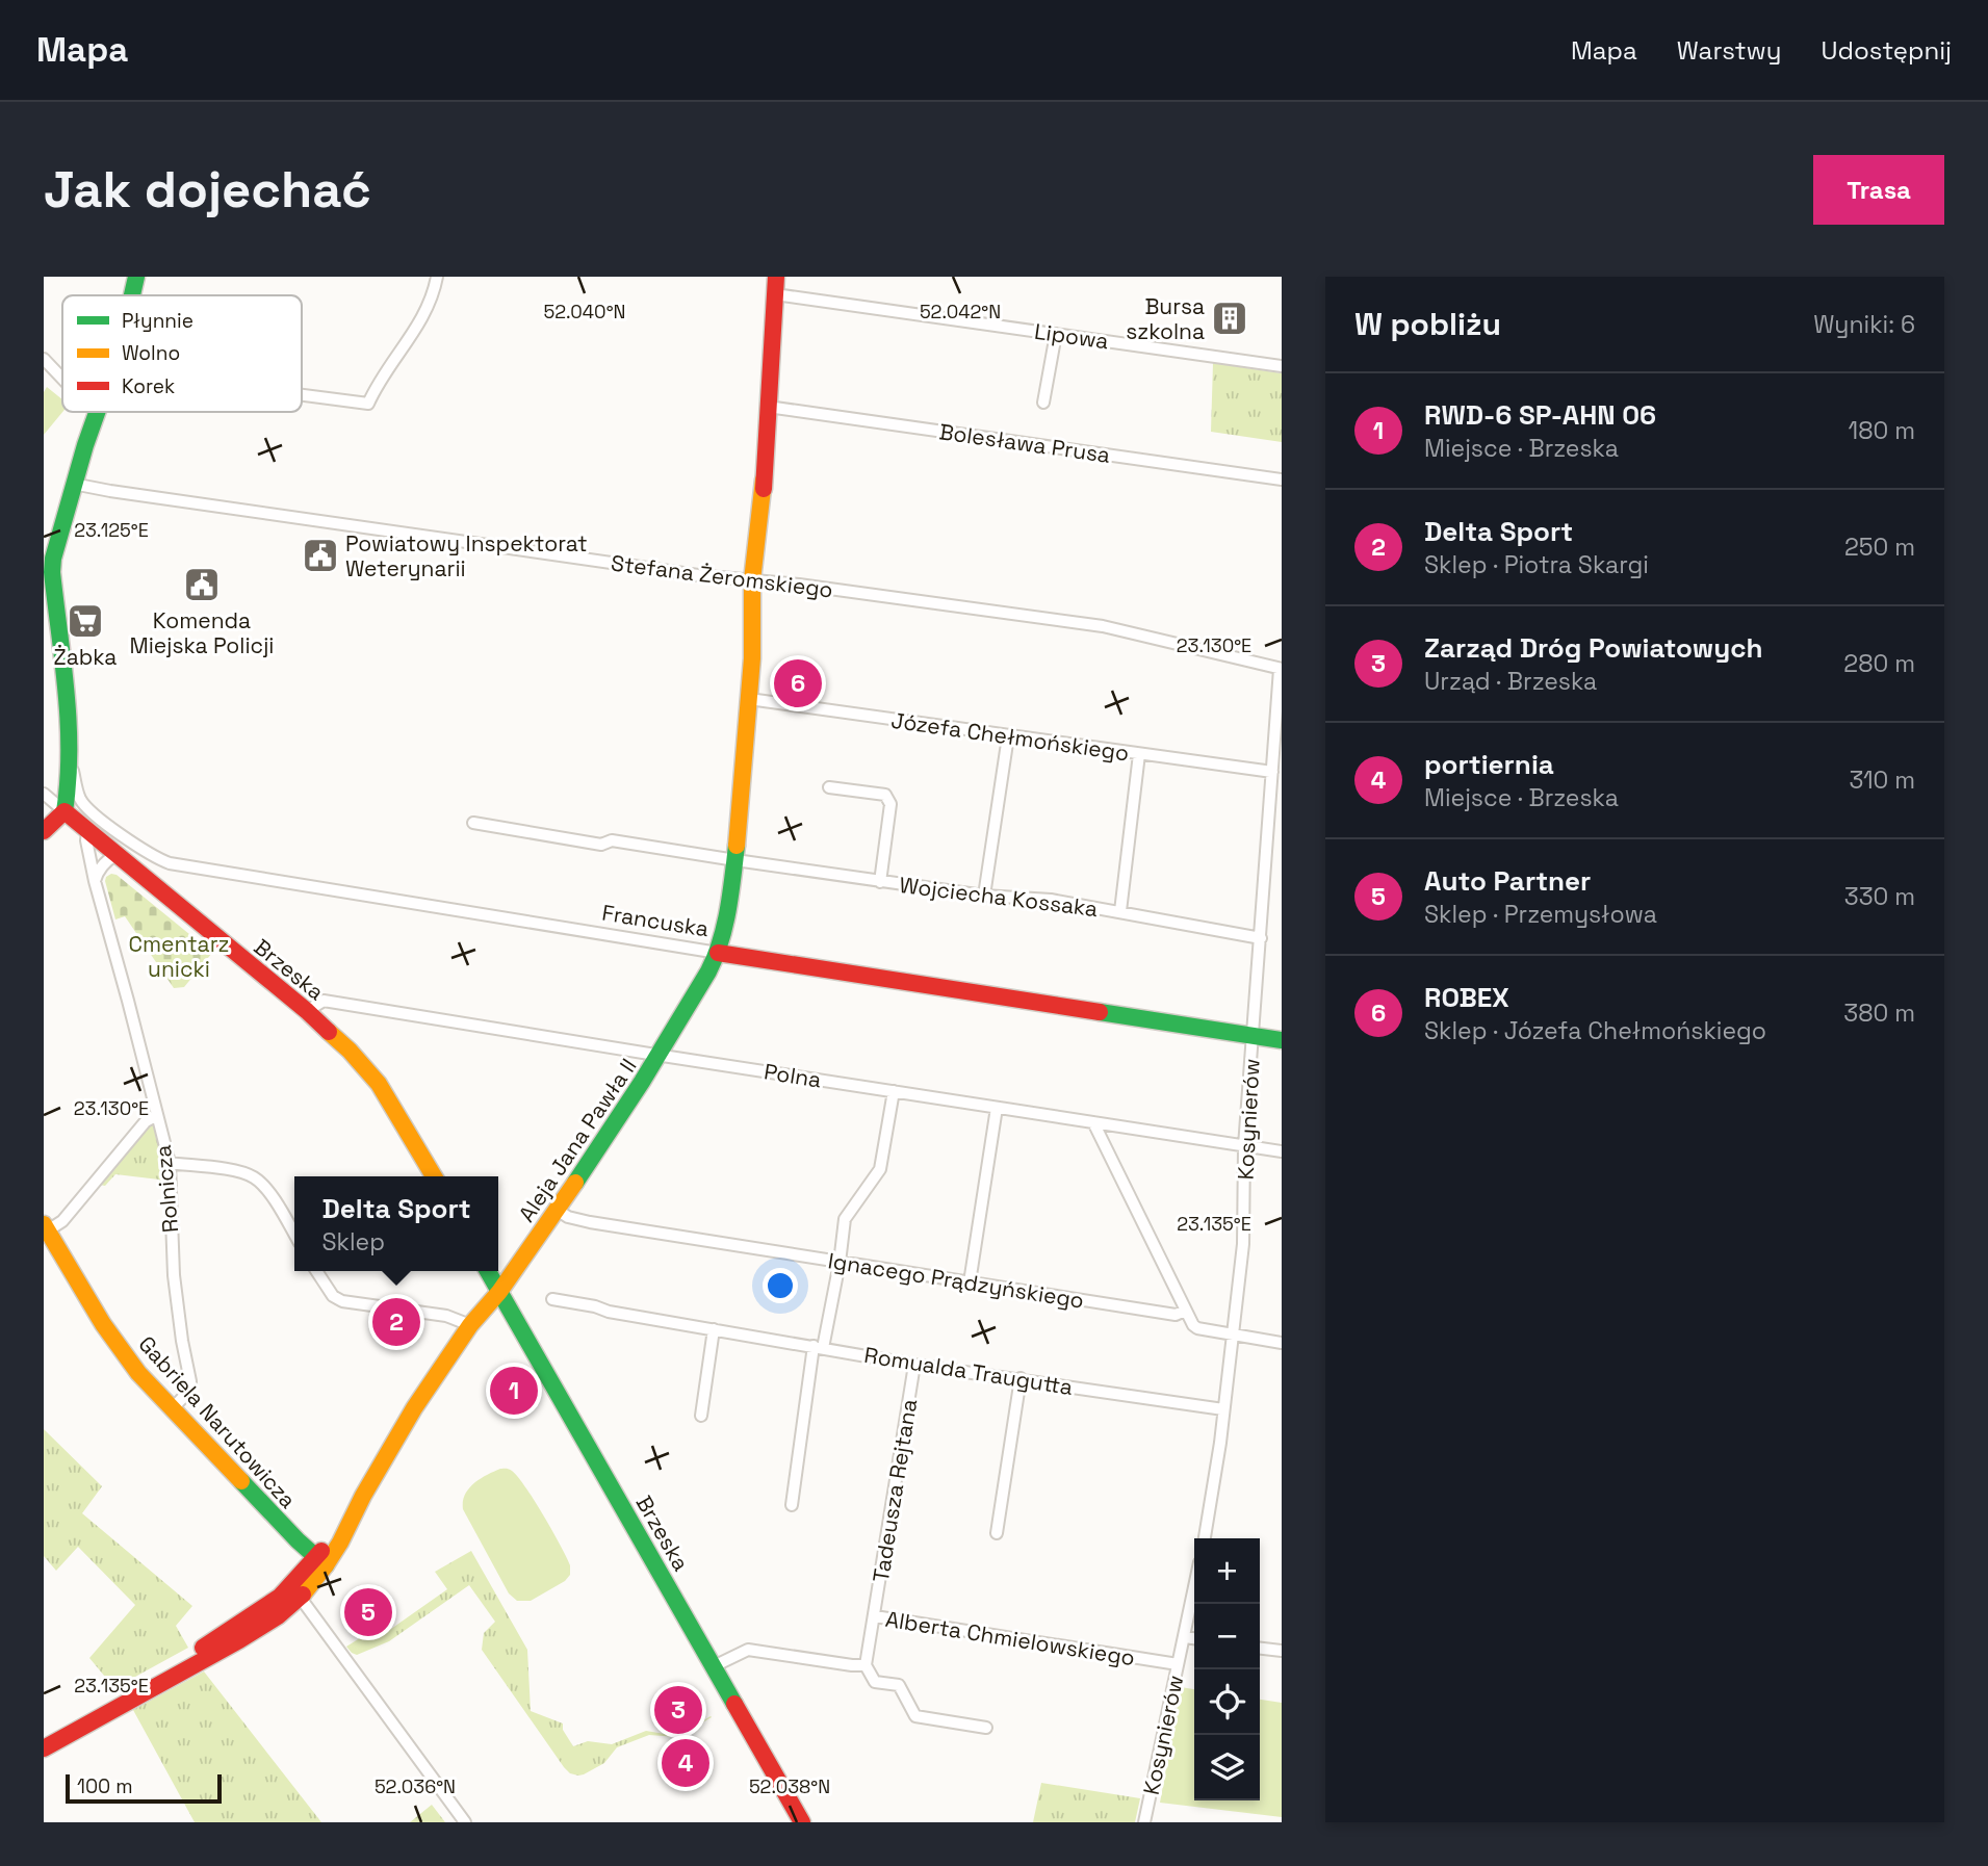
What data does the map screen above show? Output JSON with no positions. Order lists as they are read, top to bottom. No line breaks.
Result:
{"streets":{"street":["Lipowa","Bolesława Prusa","Stefana Żeromskiego","Józefa Chełmońskiego","Wojciecha Kossaka","Francuska","Brzeska","Polna","Kosynierów","Aleja Jana Pawła II","Rolnicza","Ignacego Prądzyńskiego","Romualda Traugutta","Gabriela Narutowicza","Tadeusza Rejtana","Alberta Chmielowskiego"]},"crossings":[["Lipowa","Aleja Jana Pawła II"],["Bolesława Prusa","Aleja Jana Pawła II"],["Stefana Żeromskiego","Kosynierów"],["Stefana Żeromskiego","Aleja Jana Pawła II"],["Józefa Chełmońskiego","Kosynierów"],["Józefa Chełmońskiego","Aleja Jana Pawła II"],["Wojciecha Kossaka","Kosynierów"],["Wojciecha Kossaka","Aleja Jana Pawła II"],["Francuska","Kosynierów"],["Francuska","Aleja Jana Pawła II"],["Brzeska","Polna"],["Brzeska","Aleja Jana Pawła II"],["Brzeska","Rolnicza"],["Polna","Kosynierów"],["Polna","Aleja Jana Pawła II"],["Kosynierów","Romualda Traugutta"],["Kosynierów","Alberta Chmielowskiego"],["Aleja Jana Pawła II","Ignacego Prądzyńskiego"],["Aleja Jana Pawła II","Gabriela Narutowicza"],["Rolnicza","Gabriela Narutowicza"],["Romualda Traugutta","Tadeusza Rejtana"],["Tadeusza Rejtana","Alberta Chmielowskiego"]],"parks":["Cmentarz unicki"],"places":{"building":["Bursa szkolna"],"public building":["Powiatowy Inspektorat Weterynarii","Komenda Miejska Policji"],"supermarket":["Żabka"]},"legend":["Płynnie","Wolno","Korek"],"scale_bar":"100 m","page":{"header":"Mapa","nav":["Mapa","Warstwy","Udostępnij"],"buttons":"Trasa","title":"Jak dojechać","heading":["W pobliżu","Wyniki: 6"],"list":[{"mark":"1","name":"RWD-6 SP-AHN 06","note":"Miejsce · Brzeska","value":"180 m"},{"mark":"2","name":"Delta Sport","note":"Sklep · Piotra Skargi","value":"250 m"},{"mark":"3","name":"Zarząd Dróg Powiatowych","note":"Urząd · Brzeska","value":"280 m"},{"mark":"4","name":"portiernia","note":"Miejsce · Brzeska","value":"310 m"},{"mark":"5","name":"Auto Partner","note":"Sklep · Przemysłowa","value":"330 m"},{"mark":"6","name":"ROBEX","note":"Sklep · Józefa Chełmońskiego","value":"380 m"}],"pins":["6","2","1","5","3","4"],"popup":["Delta Sport","Sklep"],"map_buttons":["+","−"],"scale":"100 m"},"coordinates":["52.040°N","52.042°N","23.125°E","23.130°E","23.135°E","52.036°N","52.038°N"]}
